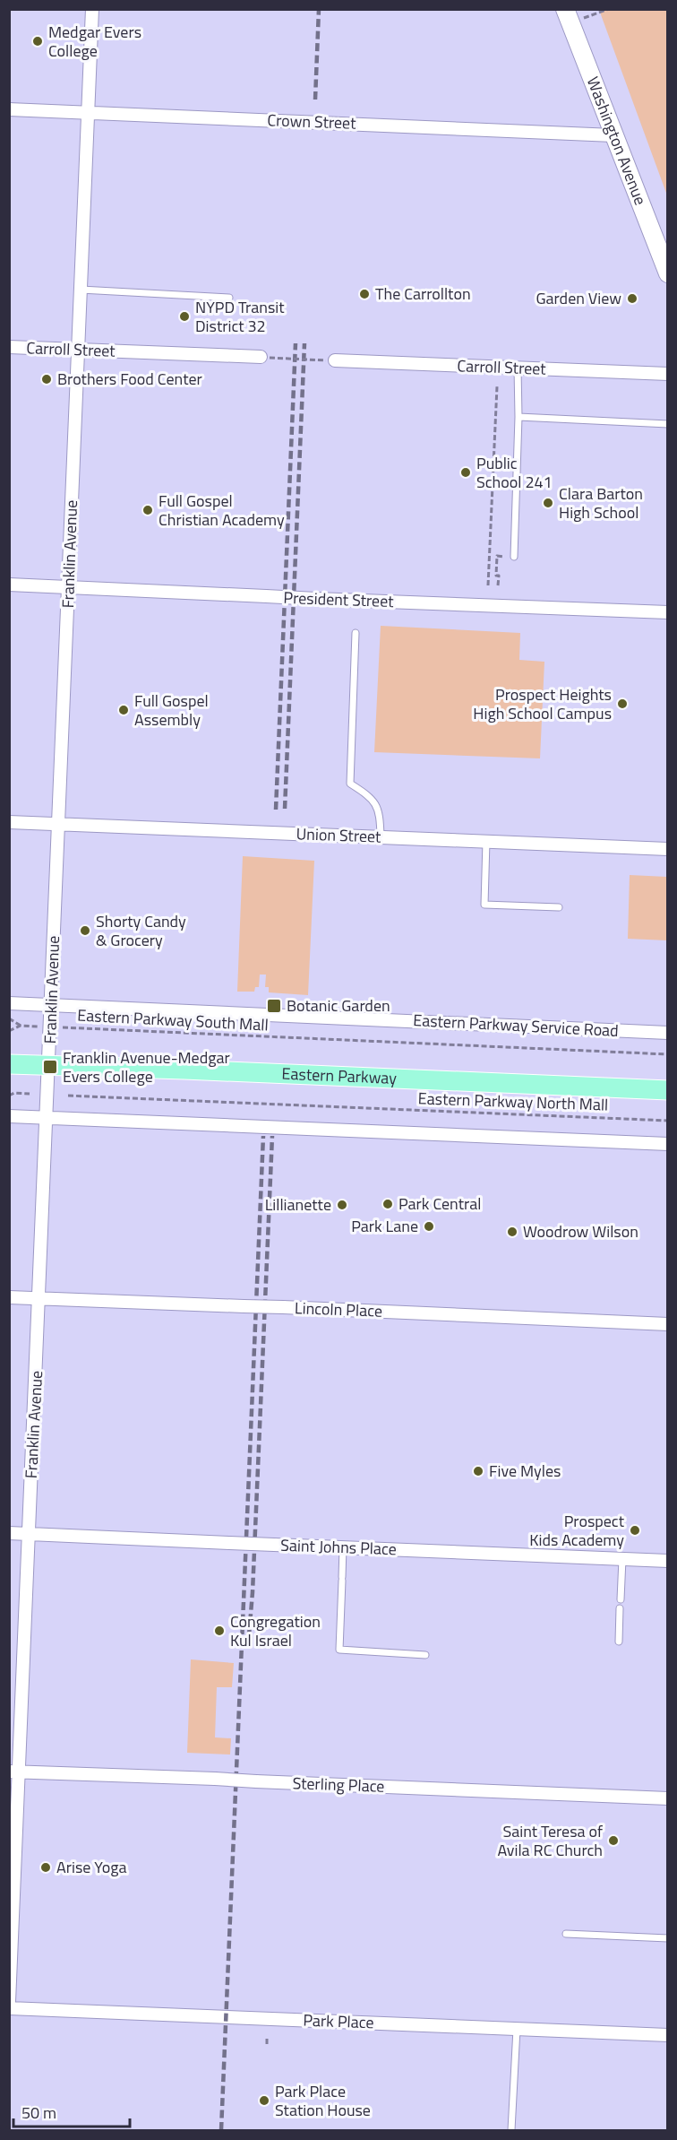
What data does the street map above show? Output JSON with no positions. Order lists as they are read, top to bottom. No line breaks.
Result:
{"streets":{"main road":["Washington Avenue","Eastern Parkway"],"street":["Crown Street","Carroll Street","Franklin Avenue","President Street","Union Street","Eastern Parkway Service Road","Lincoln Place","Saint Johns Place","Sterling Place","Park Place"],"path":["Eastern Parkway South Mall","Eastern Parkway North Mall"]},"crossings":[["Crown Street","Washington Avenue"],["Crown Street","Franklin Avenue"],["Carroll Street","Franklin Avenue"],["Franklin Avenue","President Street"],["Franklin Avenue","Union Street"],["Franklin Avenue","Eastern Parkway Service Road"],["Franklin Avenue","Eastern Parkway"],["Franklin Avenue","Lincoln Place"],["Franklin Avenue","Saint Johns Place"],["Franklin Avenue","Sterling Place"]],"places":{"other":["Medgar Evers College","The Carrollton","Garden View","NYPD Transit District 32","Brothers Food Center","Public School 241","Clara Barton High School","Full Gospel Christian Academy","Prospect Heights High School Campus","Full Gospel Assembly","Shorty Candy & Grocery","Park Central","Lillianette","Park Lane","Woodrow Wilson","Five Myles","Prospect Kids Academy","Congregation Kul Israel","Saint Teresa of Avila RC Church","Arise Yoga","Park Place Station House"],"transit":["Botanic Garden","Franklin Avenue-Medgar Evers College"]},"scale_bar":"50 m"}
